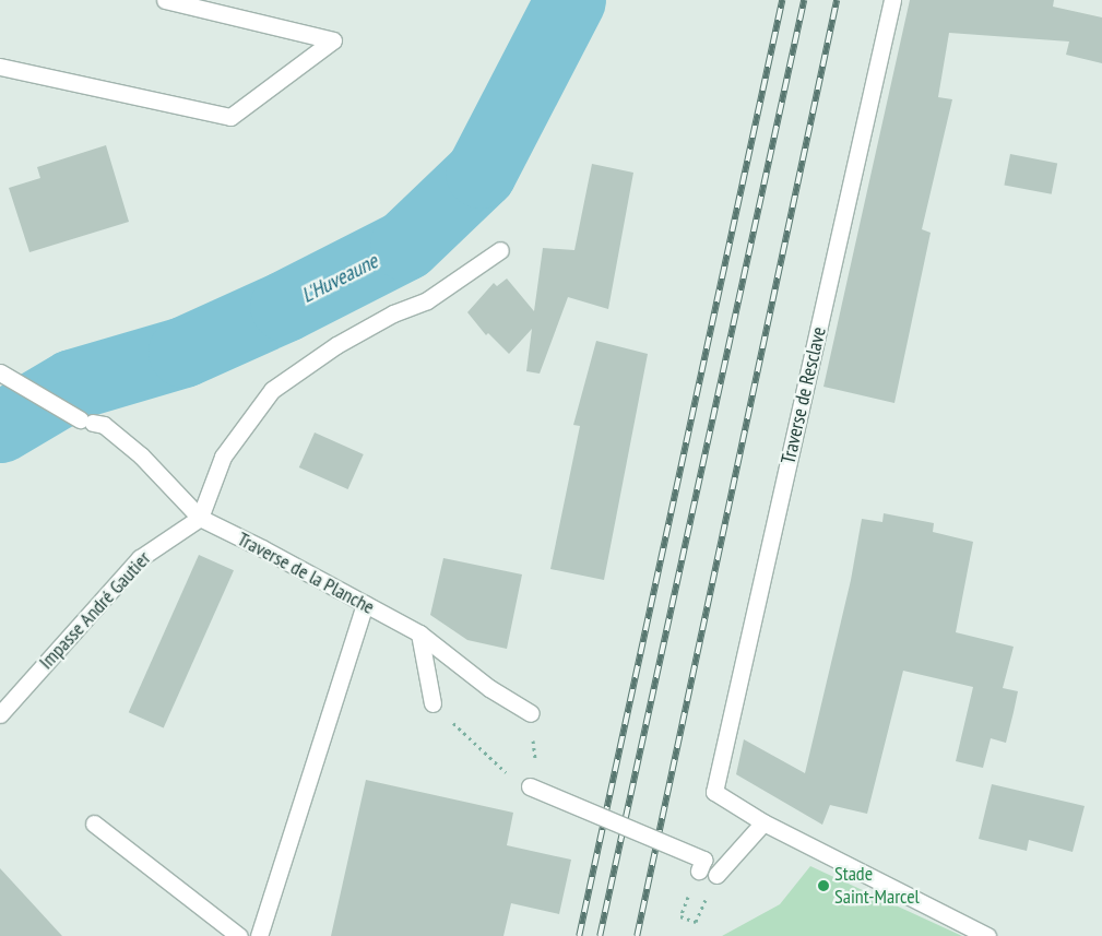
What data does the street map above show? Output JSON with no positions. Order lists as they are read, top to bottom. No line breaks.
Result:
{"streets":{"street":["Traverse de Resclave","Traverse de la Planche","Impasse André Gautier"]},"crossings":[["Traverse de la Planche","Impasse André Gautier"]],"water":["L'Huveaune"],"places":["Stade Saint-Marcel"]}
